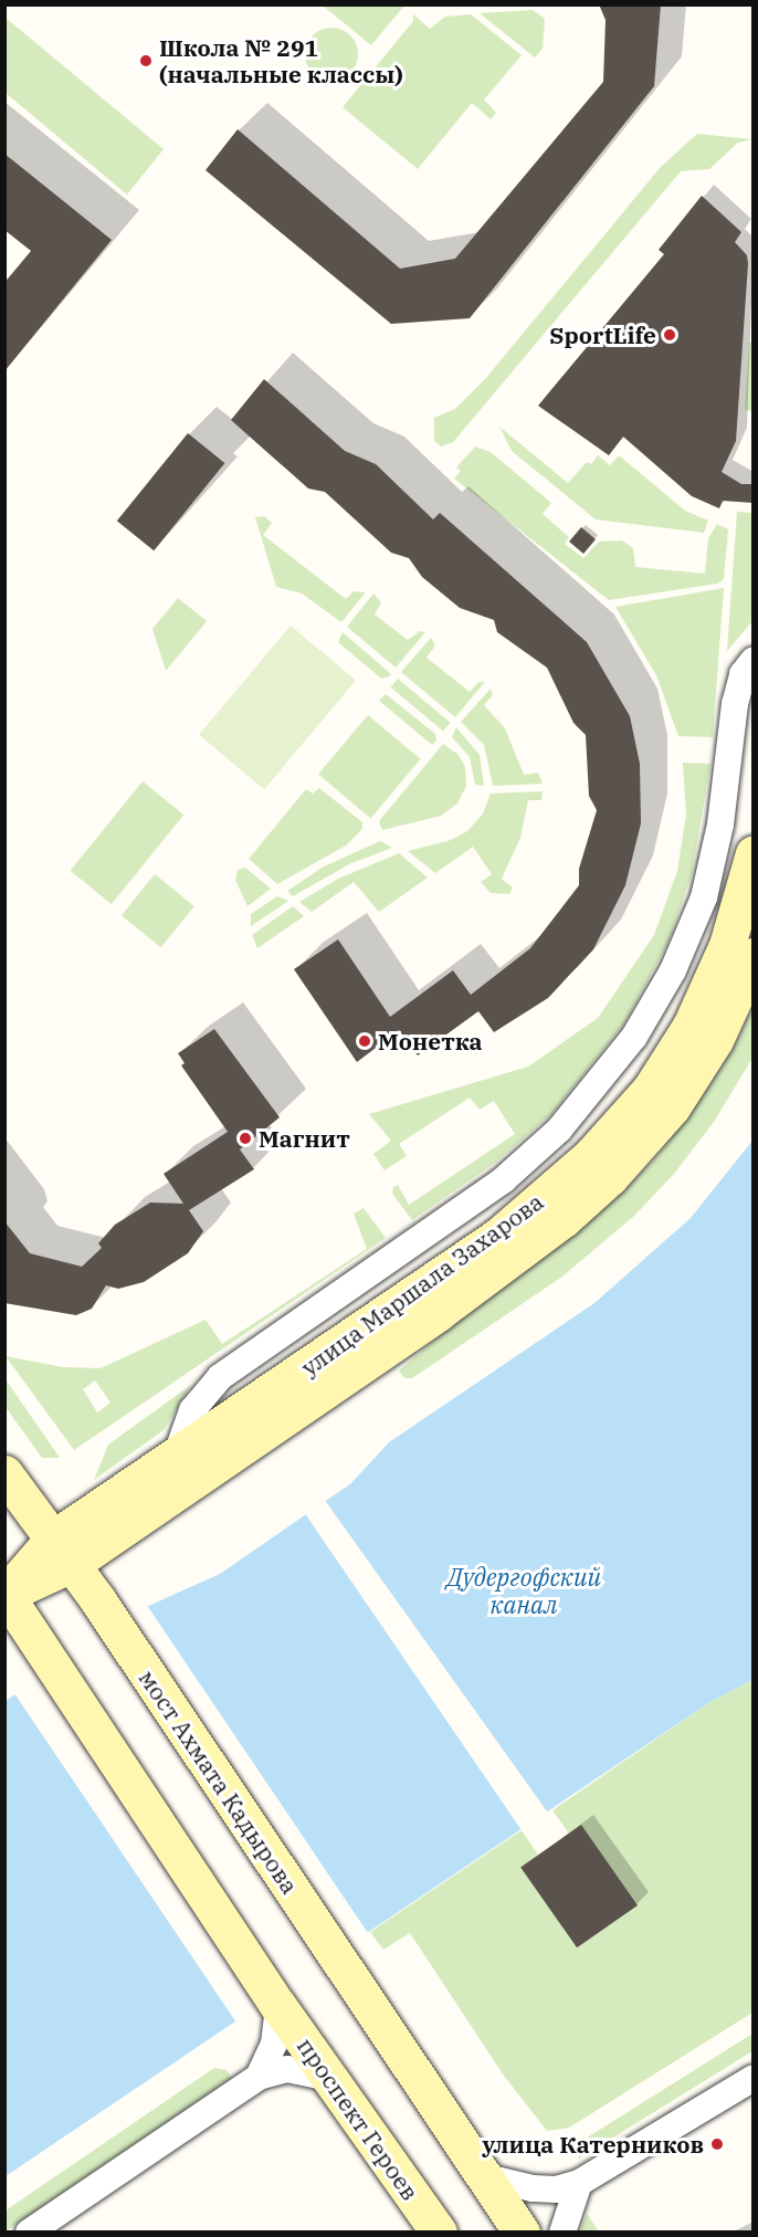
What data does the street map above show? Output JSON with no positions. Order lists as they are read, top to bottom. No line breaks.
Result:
{"streets":{"street":["улица Маршала Захарова","мост Ахмата Кадырова","проспект Героев"]},"crossings":[["улица Маршала Захарова","мост Ахмата Кадырова"]],"water":["Дудергофский канал"],"places":["Школа № 291 (начальные классы)","SportLife","Монетка","Магнит","улица Катерников"]}
